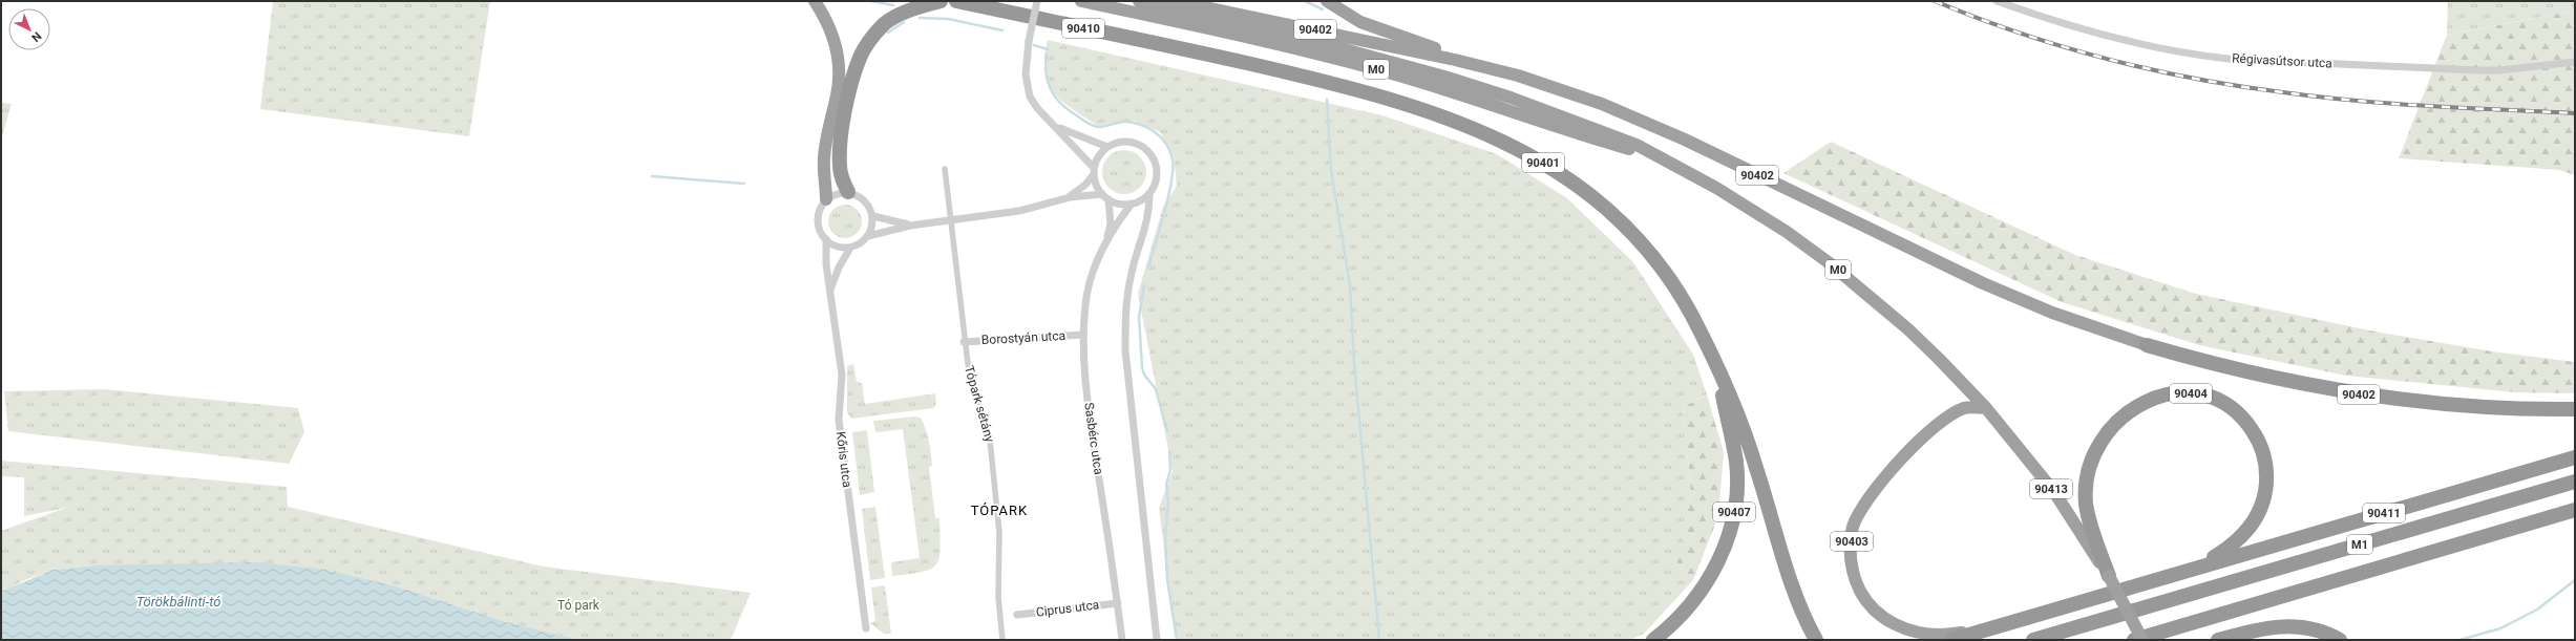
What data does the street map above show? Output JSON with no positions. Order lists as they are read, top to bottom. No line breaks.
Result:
{"streets":{"highway":["90410","90402","M0","90401","90404","90413","90407","90411","90403","M1"],"street":["Régivasútsor utca","Borostyán utca","Tópark sétány","Sasbérc utca","Kőris utca","Ciprus utca"]},"crossings":[["90410","90401"],["M0","90413"],["M0","90403"],["90401","90407"],["Borostyán utca","Tópark sétány"],["Borostyán utca","Sasbérc utca"],["90404","90413"],["90404","90411"],["Sasbérc utca","Ciprus utca"],["90413","90403"],["90411","90403"]],"districts":["TÓPARK"],"water":["Törökbálinti-tó"],"parks":["Tó park"],"north":"bottom right"}
